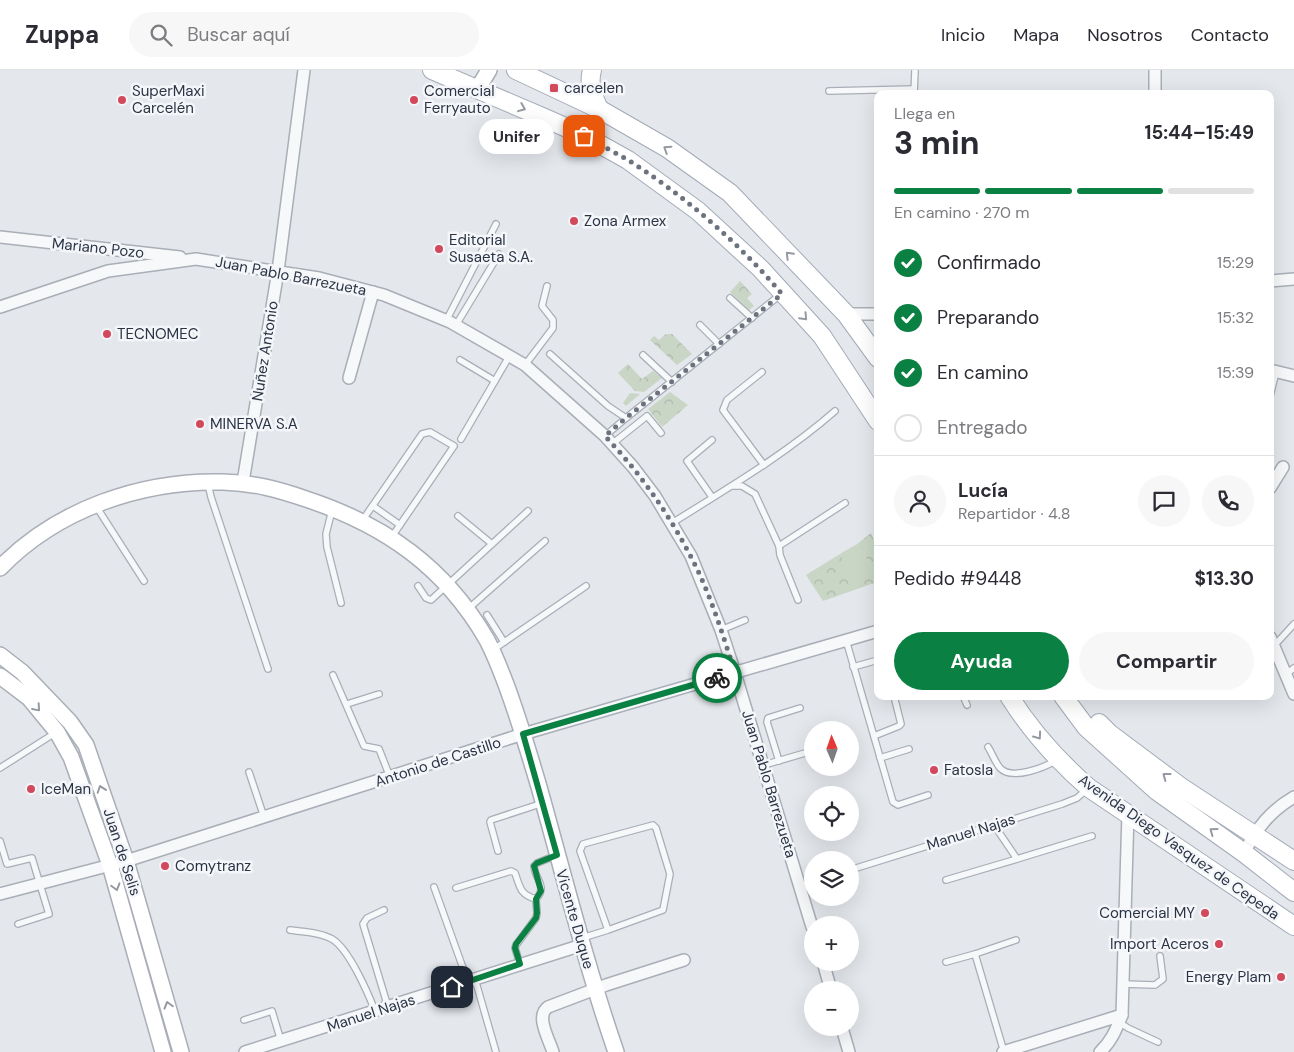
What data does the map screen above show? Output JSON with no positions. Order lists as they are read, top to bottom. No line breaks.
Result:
{"streets":{"main road":["Avenida Diego Vasquez de Cepeda"],"street":["Mariano Pozo","Juan Pablo Barrezueta","Nuñez Antonio","Antonio de Castillo","Manuel Najas","Juan de Selis","Vicente Duque"]},"crossings":[["Mariano Pozo","Juan Pablo Barrezueta"],["Juan Pablo Barrezueta","Nuñez Antonio"],["Juan Pablo Barrezueta","Antonio de Castillo"],["Nuñez Antonio","Vicente Duque"],["Antonio de Castillo","Juan de Selis"],["Antonio de Castillo","Vicente Duque"],["Manuel Najas","Avenida Diego Vasquez de Cepeda"],["Manuel Najas","Vicente Duque"]],"places":{"transit":["carcelen"],"other":["SuperMaxi Carcelén","Comercial Ferryauto","Unifer","Zona Armex","Editorial Susaeta S.A.","TECNOMEC","MINERVA S.A","Fatosla","IceMan","Comytranz","Comercial MY","Import Aceros","Energy Plam"]},"north":"top","page":{"header":"Zuppa","search":"Buscar aquí","nav":["Inicio","Mapa","Nosotros","Contacto"],"heading":["3 min","Llega en","15:44–15:49"],"panel":["Lucía","Repartidor · 4.8","Pedido #9448","$13.30"],"bubble":"Unifer","bar":"En camino · 270 m","list":[["Confirmado","15:29"],["Preparando","15:32"],["En camino","15:39"],"Entregado"],"buttons":["Ayuda","Compartir"],"map_buttons":["+","−"]}}
